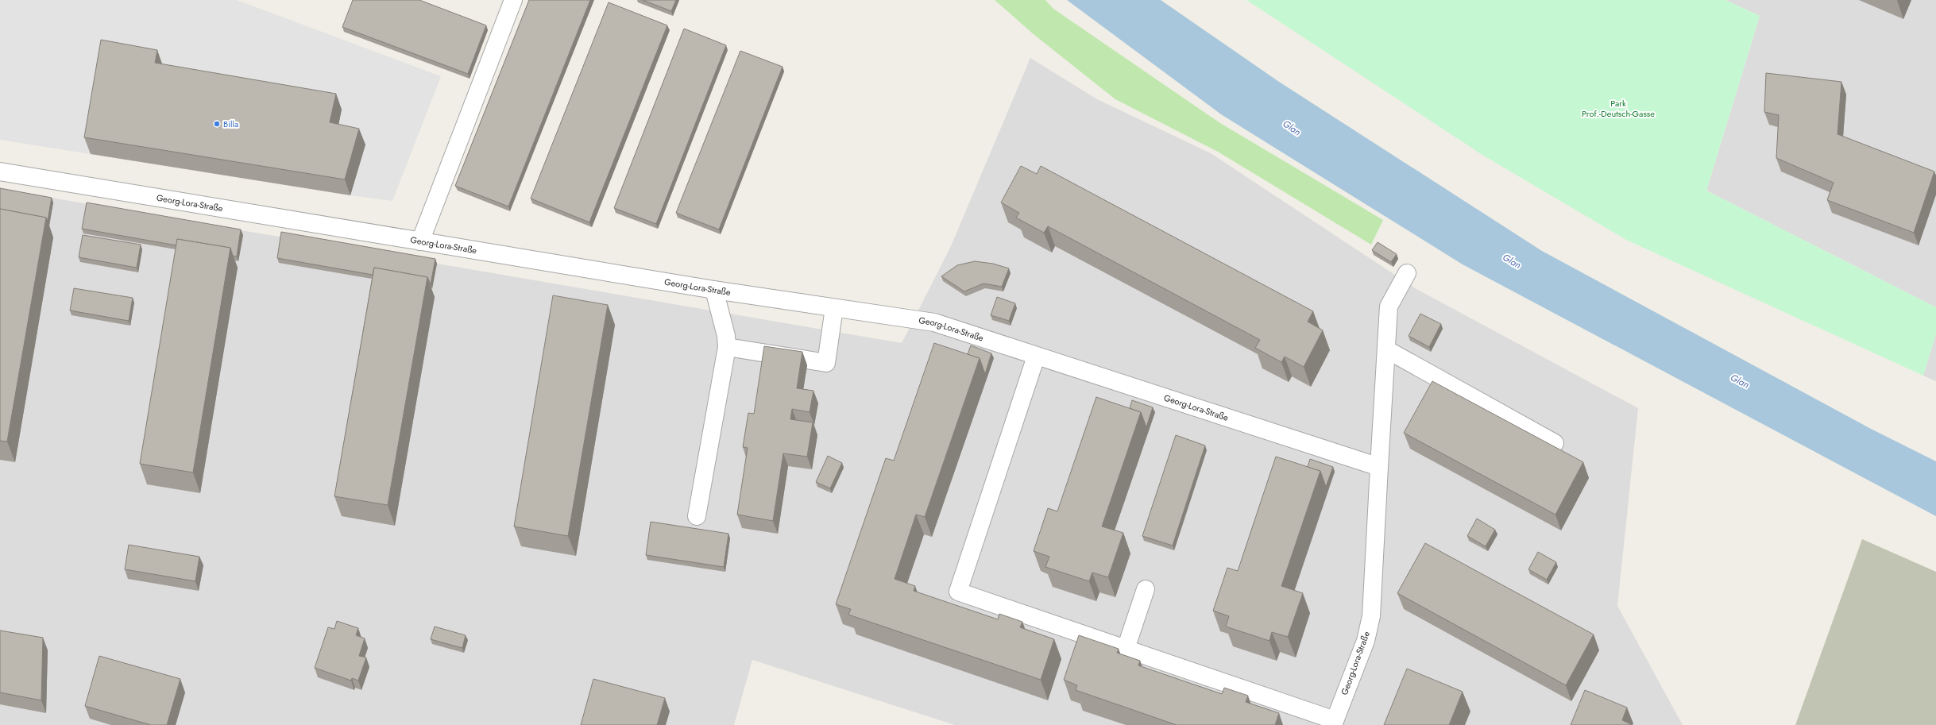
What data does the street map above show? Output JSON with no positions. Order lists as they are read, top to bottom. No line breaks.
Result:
{"streets":{"street":["Georg-Lora-Straße"]},"water":["Glan"],"parks":["Park Prof.-Deutsch-Gasse"],"places":["Billa"]}
